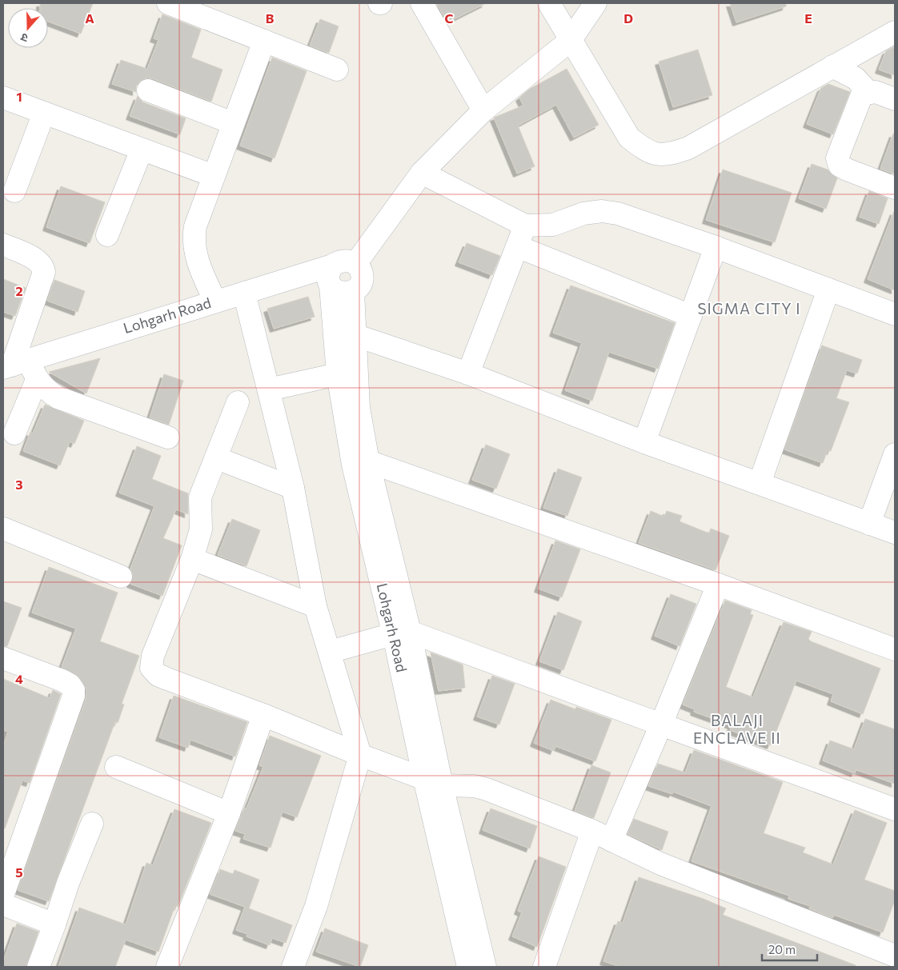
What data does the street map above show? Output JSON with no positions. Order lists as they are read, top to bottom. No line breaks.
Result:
{"streets":{"street":["Lohgarh Road"]},"districts":["SIGMA CITY I","BALAJI ENCLAVE II"],"scale_bar":"20 m","north":"bottom","grid":{"columns":["A","B","C","D","E"],"rows":["1","2","3","4","5"]}}
